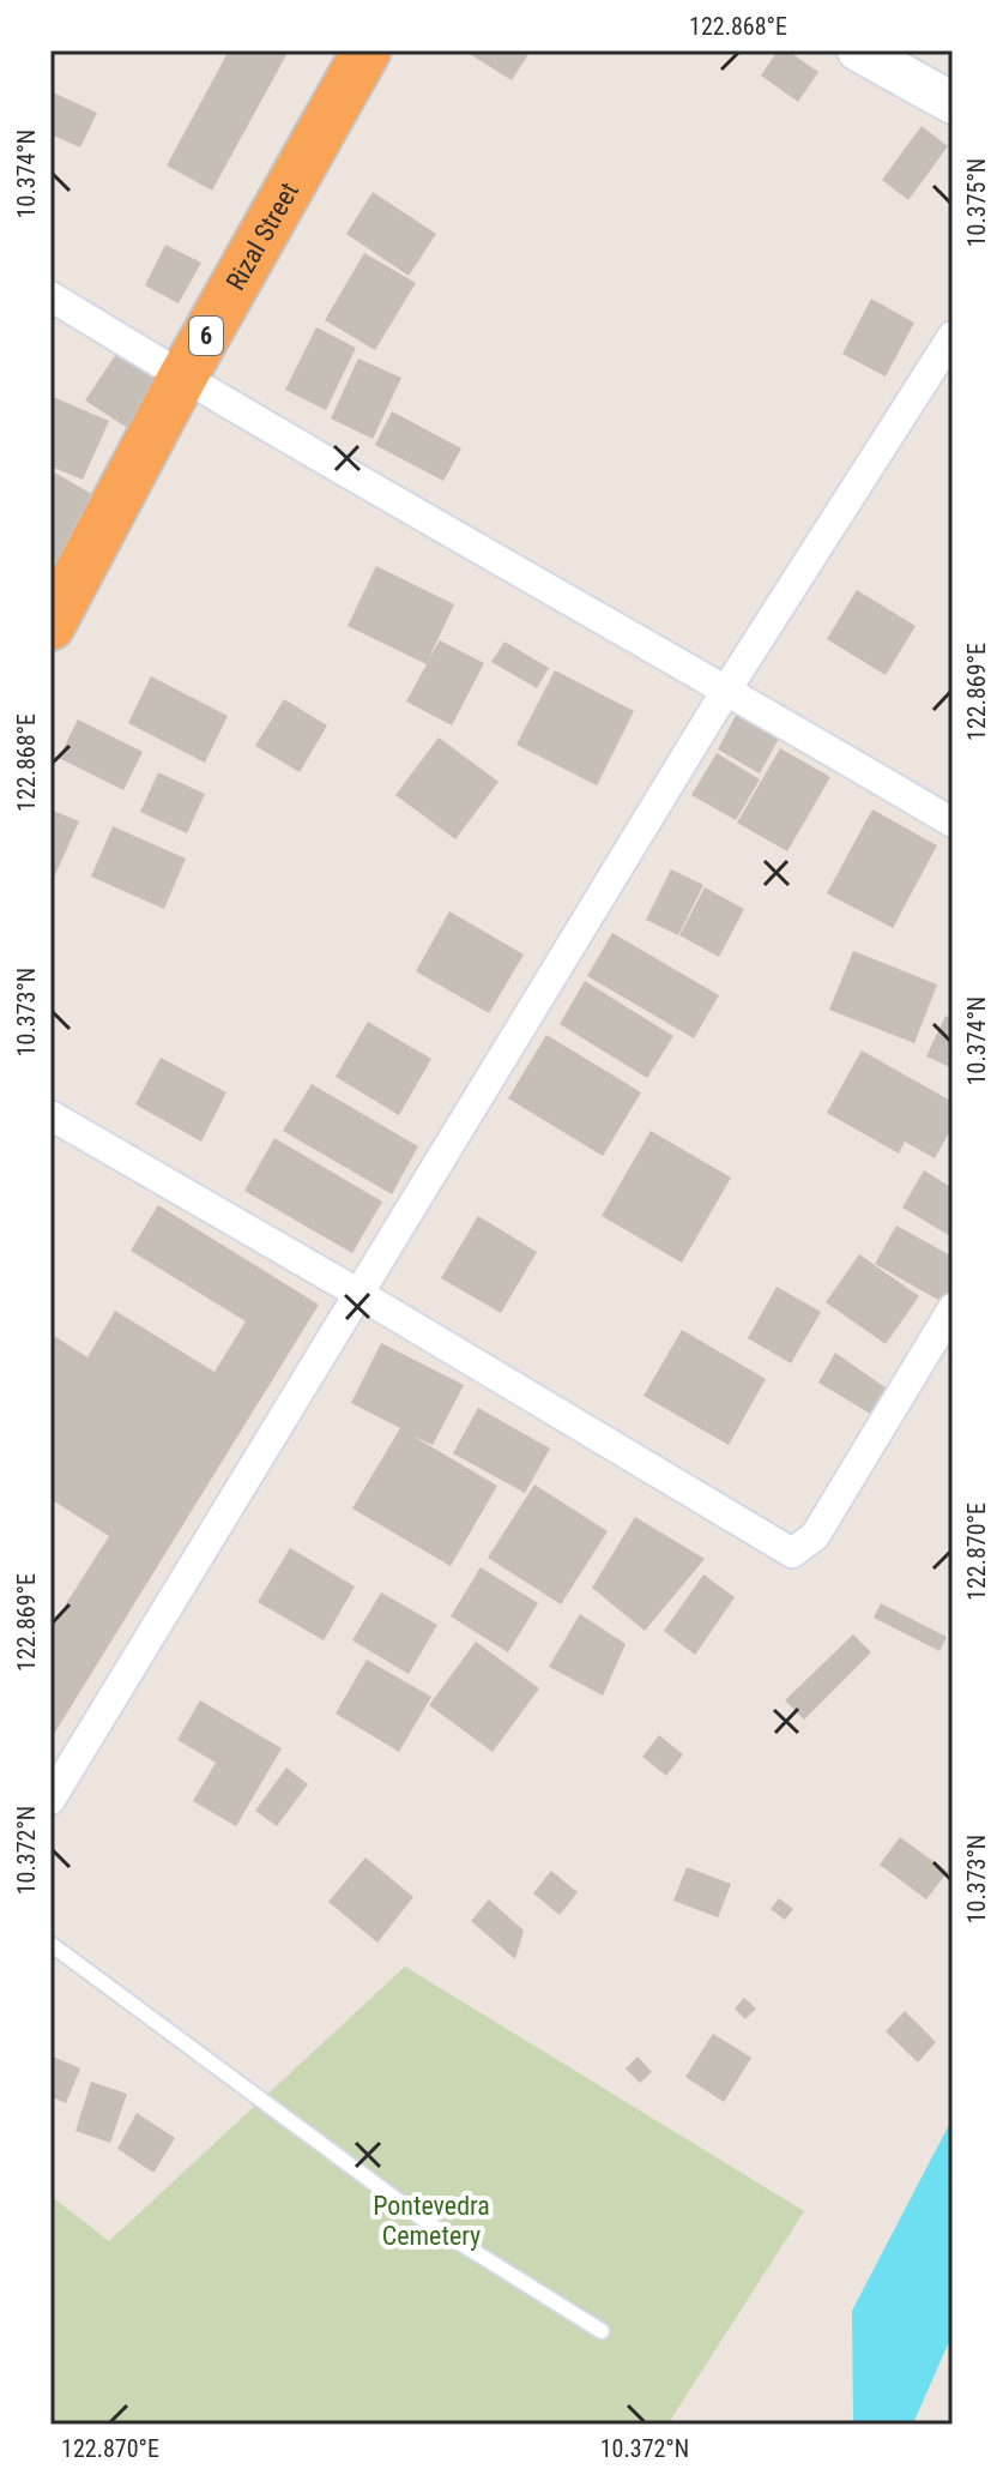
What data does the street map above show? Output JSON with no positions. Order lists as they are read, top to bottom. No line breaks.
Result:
{"streets":{"highway":["Rizal Street","6"]},"parks":["Pontevedra Cemetery"],"coordinates":["122.868°E","10.374°N","10.375°N","122.869°E","10.373°N","122.870°E","10.372°N"]}
